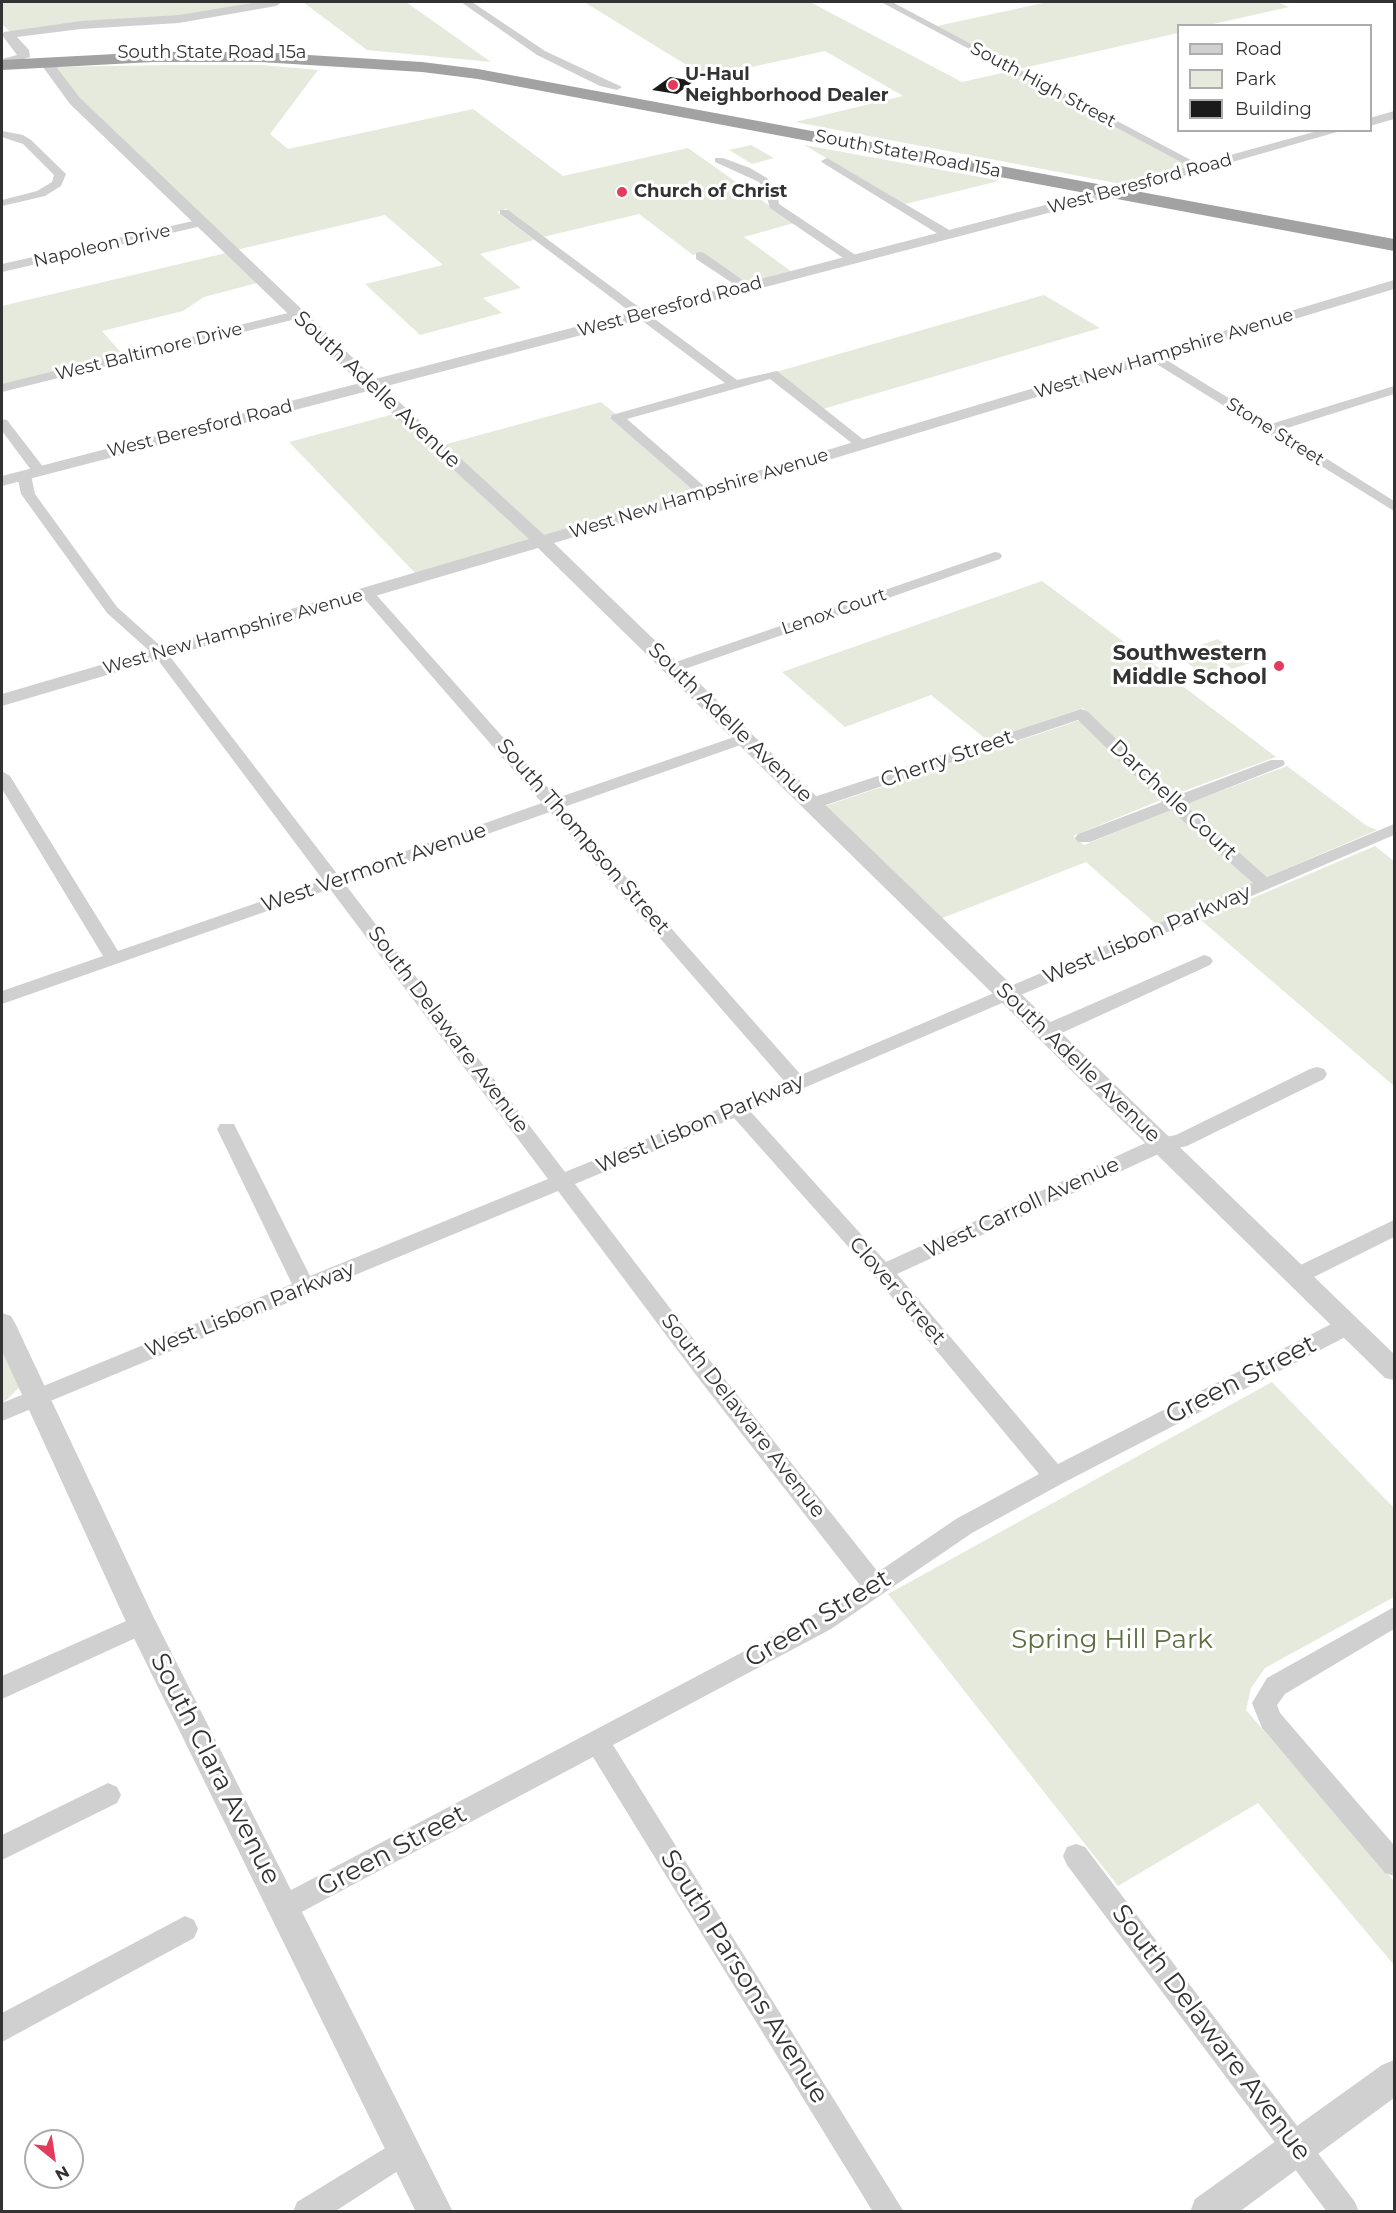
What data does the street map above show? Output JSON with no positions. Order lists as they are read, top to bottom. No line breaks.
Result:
{"streets":{"highway":["South State Road 15a"],"street":["South High Street","West Beresford Road","Napoleon Drive","West Baltimore Drive","West New Hampshire Avenue","South Adelle Avenue","Stone Street","Lenox Court","Cherry Street","Darchelle Court","South Thompson Street","West Vermont Avenue","West Lisbon Parkway","South Delaware Avenue","West Carroll Avenue","Clover Street","Green Street","South Clara Avenue","South Parsons Avenue"]},"crossings":[["South State Road 15a","West Beresford Road"],["South State Road 15a","South Adelle Avenue"],["South High Street","West Beresford Road"],["West Beresford Road","South Adelle Avenue"],["West Beresford Road","South Delaware Avenue"],["Napoleon Drive","South Adelle Avenue"],["West Baltimore Drive","South Adelle Avenue"],["West New Hampshire Avenue","South Adelle Avenue"],["West New Hampshire Avenue","Stone Street"],["West New Hampshire Avenue","South Thompson Street"],["West New Hampshire Avenue","South Delaware Avenue"],["South Adelle Avenue","Lenox Court"],["South Adelle Avenue","Cherry Street"],["South Adelle Avenue","West Vermont Avenue"],["South Adelle Avenue","West Lisbon Parkway"],["South Adelle Avenue","West Carroll Avenue"],["South Adelle Avenue","Green Street"],["Cherry Street","Darchelle Court"],["Darchelle Court","West Lisbon Parkway"],["South Thompson Street","West Vermont Avenue"],["South Thompson Street","West Lisbon Parkway"],["West Vermont Avenue","South Delaware Avenue"],["West Lisbon Parkway","South Delaware Avenue"],["West Lisbon Parkway","Clover Street"],["West Lisbon Parkway","South Clara Avenue"],["South Delaware Avenue","Green Street"],["West Carroll Avenue","Clover Street"],["Clover Street","Green Street"],["Green Street","South Clara Avenue"],["Green Street","South Parsons Avenue"]],"parks":["Spring Hill Park"],"places":["U-Haul Neighborhood Dealer","Church of Christ","Southwestern Middle School"],"legend":["Road","Park","Building"],"north":"bottom right"}
